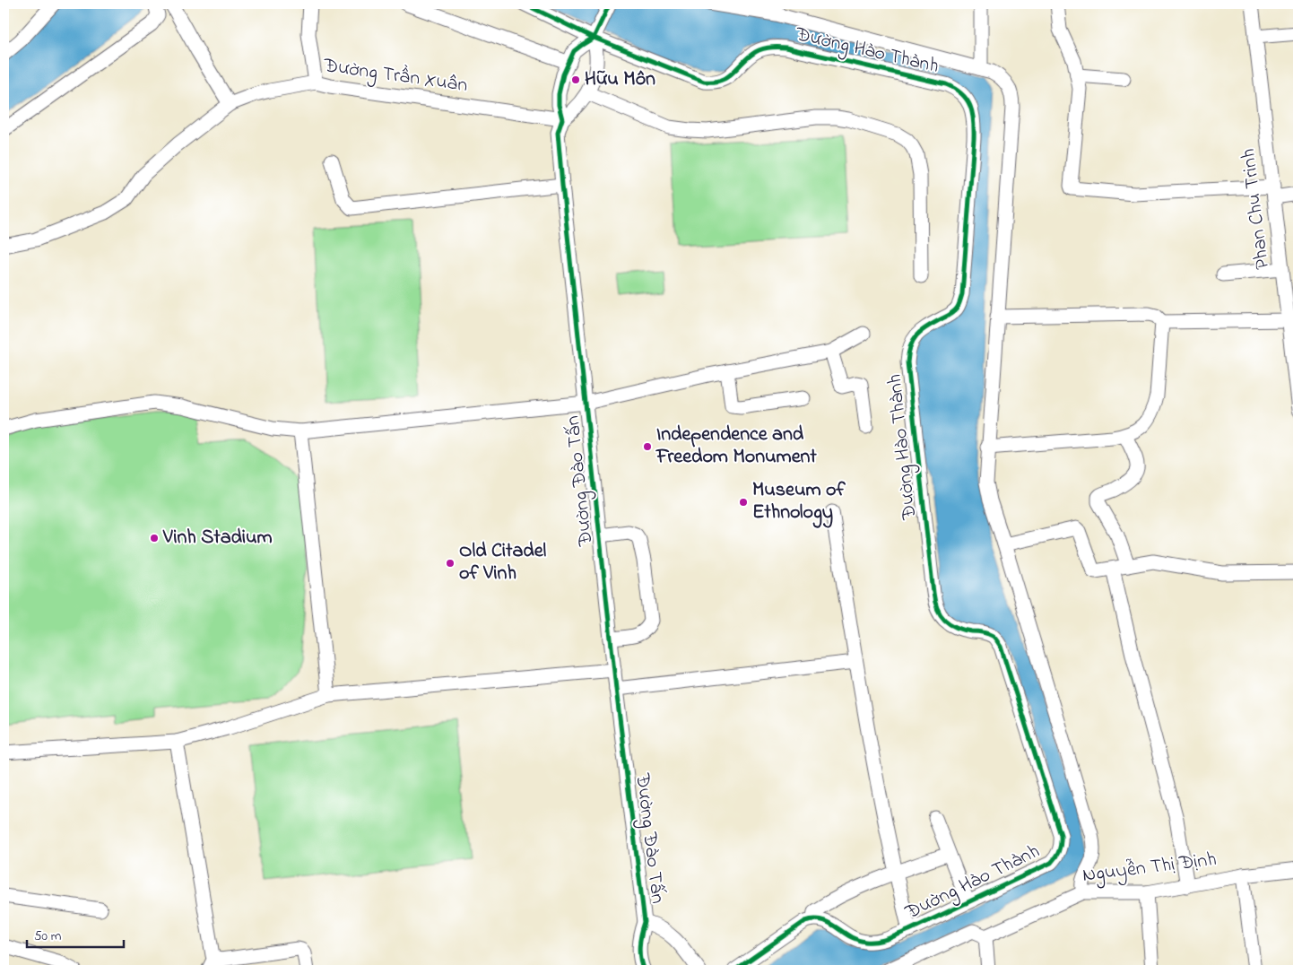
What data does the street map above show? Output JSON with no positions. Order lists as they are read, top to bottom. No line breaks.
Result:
{"streets":{"street":["Đường Hào Thành","Đường Trần Xuân","Phan Chu Trinh","Đường Đào Tấn","Nguyễn Thị Định"]},"crossings":[["Đường Hào Thành","Đường Đào Tấn"],["Đường Trần Xuân","Đường Đào Tấn"]],"places":["Hữu Môn","Independence and Freedom Monument","Museum of Ethnology","Vinh Stadium","Old Citadel of Vinh"],"scale_bar":"50 m"}
